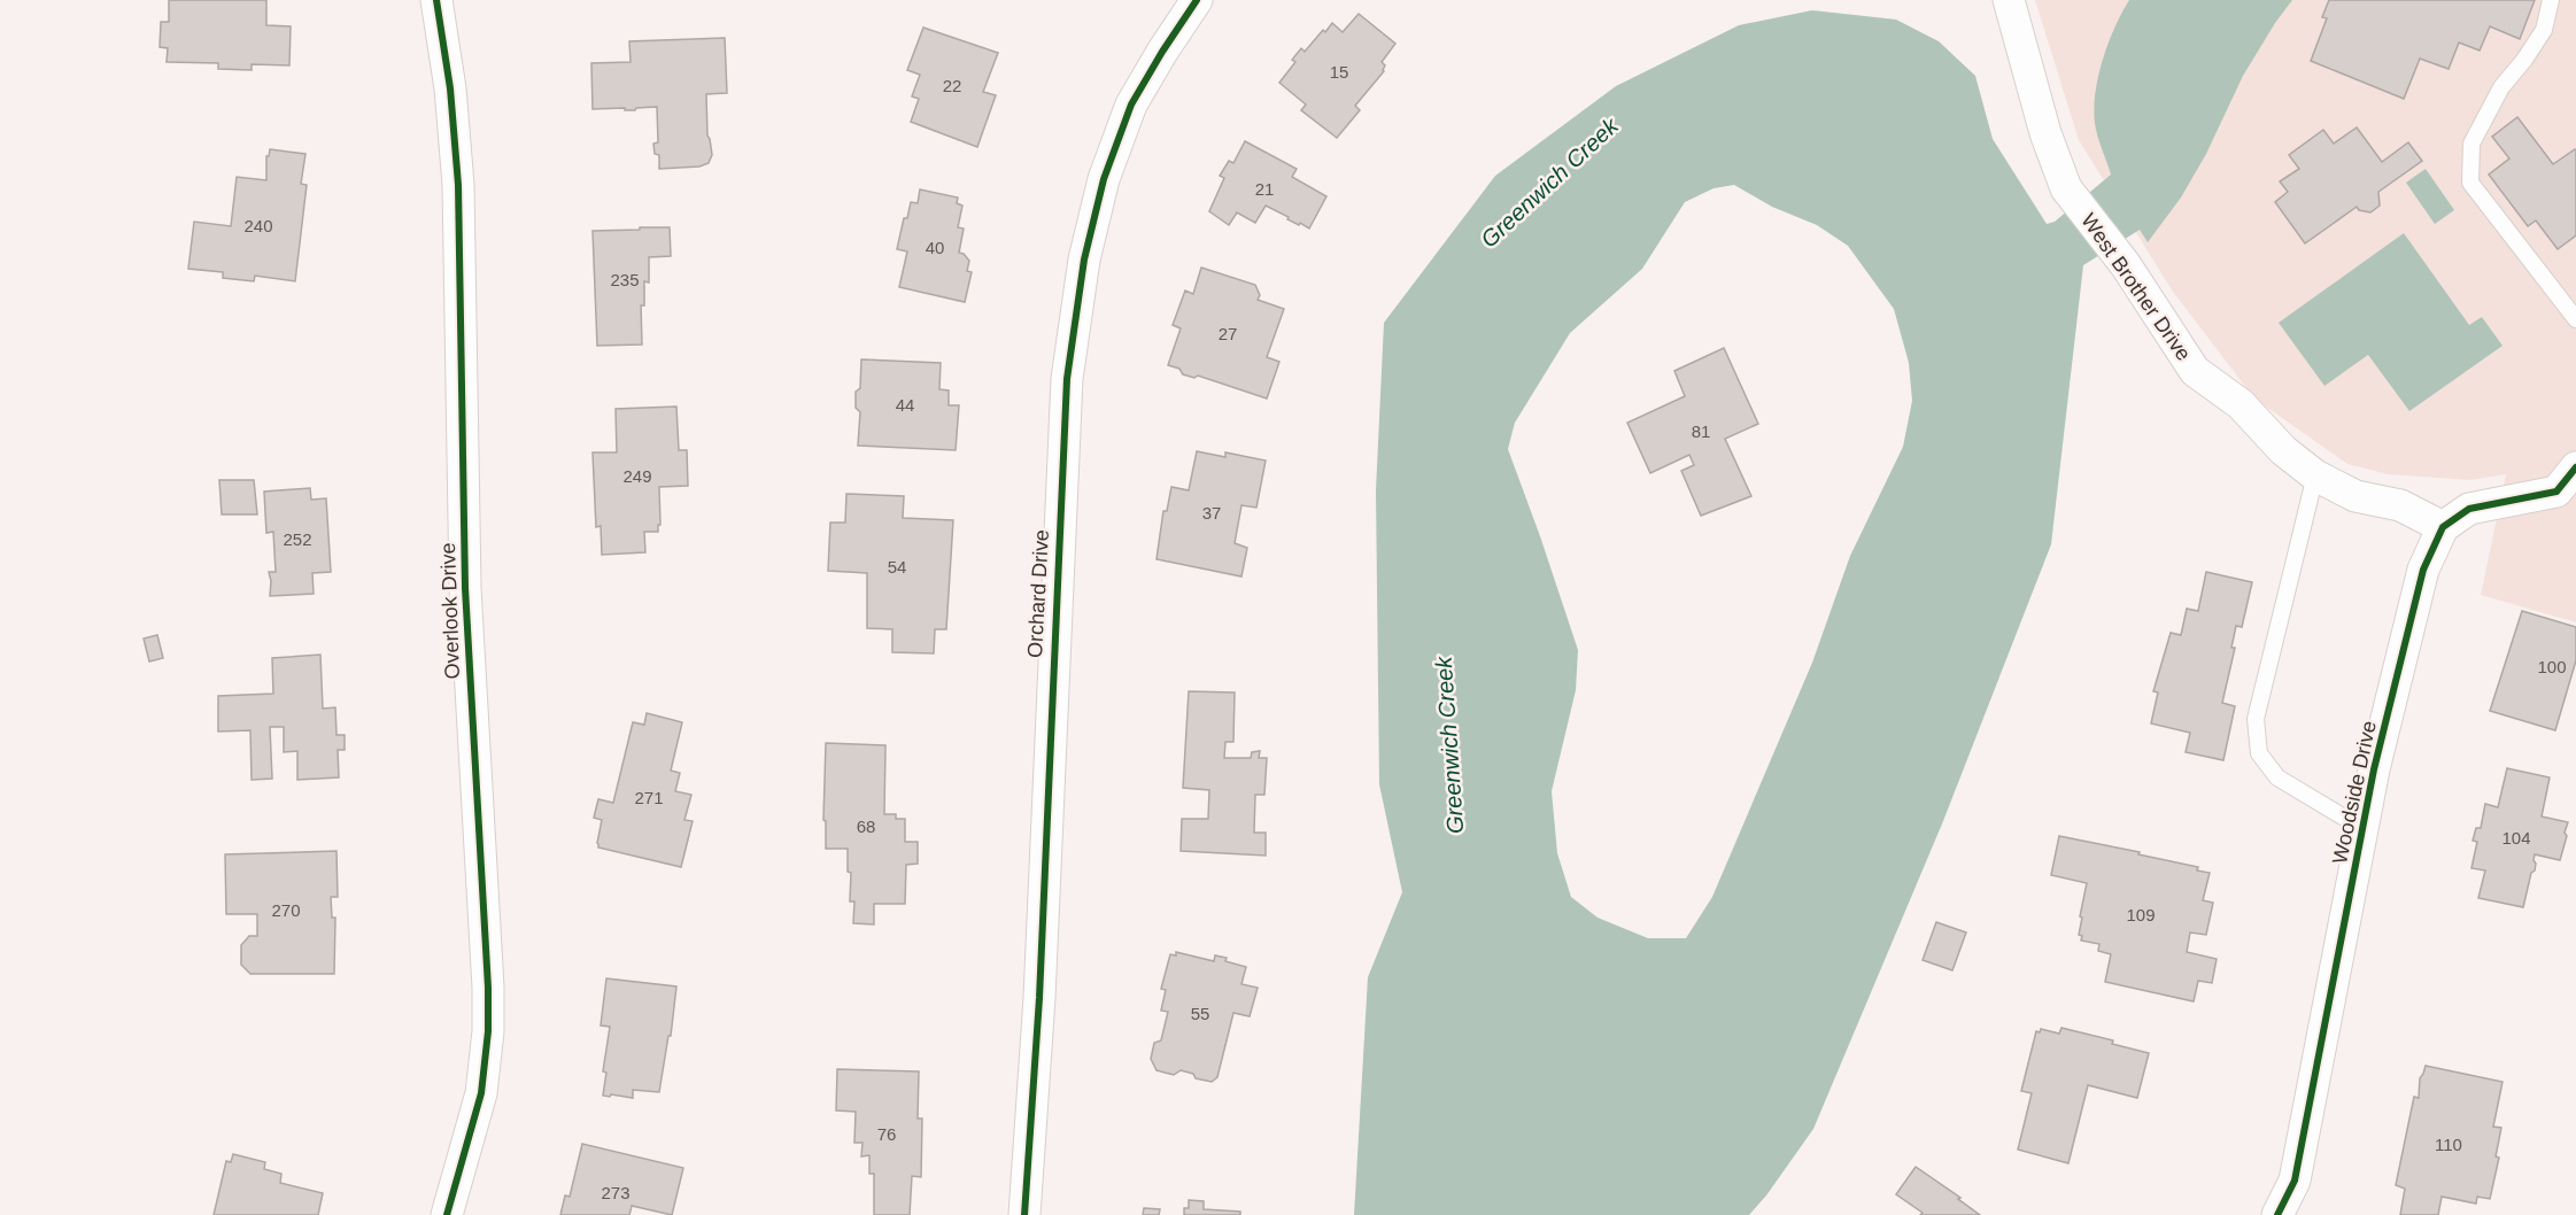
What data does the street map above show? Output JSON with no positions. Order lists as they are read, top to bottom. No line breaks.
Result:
{"streets":{"street":["West Brother Drive","Orchard Drive","Overlook Drive","Woodside Drive"]},"crossings":[["West Brother Drive","Woodside Drive"]],"water":["Greenwich Creek"],"house_numbers":["15","22","21","240","40","235","27","44","81","249","37","252","54","100","271","68","104","270","109","55","76","110","273"]}
